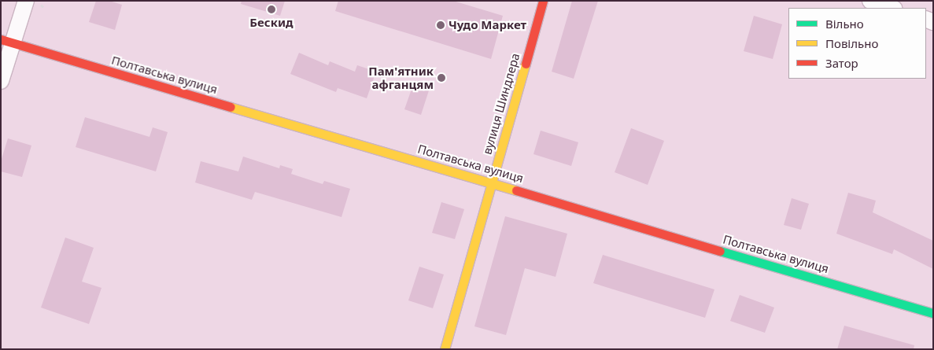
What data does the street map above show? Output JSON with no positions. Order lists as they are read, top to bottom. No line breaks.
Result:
{"streets":{"main road":["Полтавська вулиця","вулиця Шиндлера"]},"crossings":[["Полтавська вулиця","вулиця Шиндлера"]],"places":["Бескид","Чудо Маркет","Пам'ятник афганцям"],"legend":["Вільно","Повільно","Затор"]}
